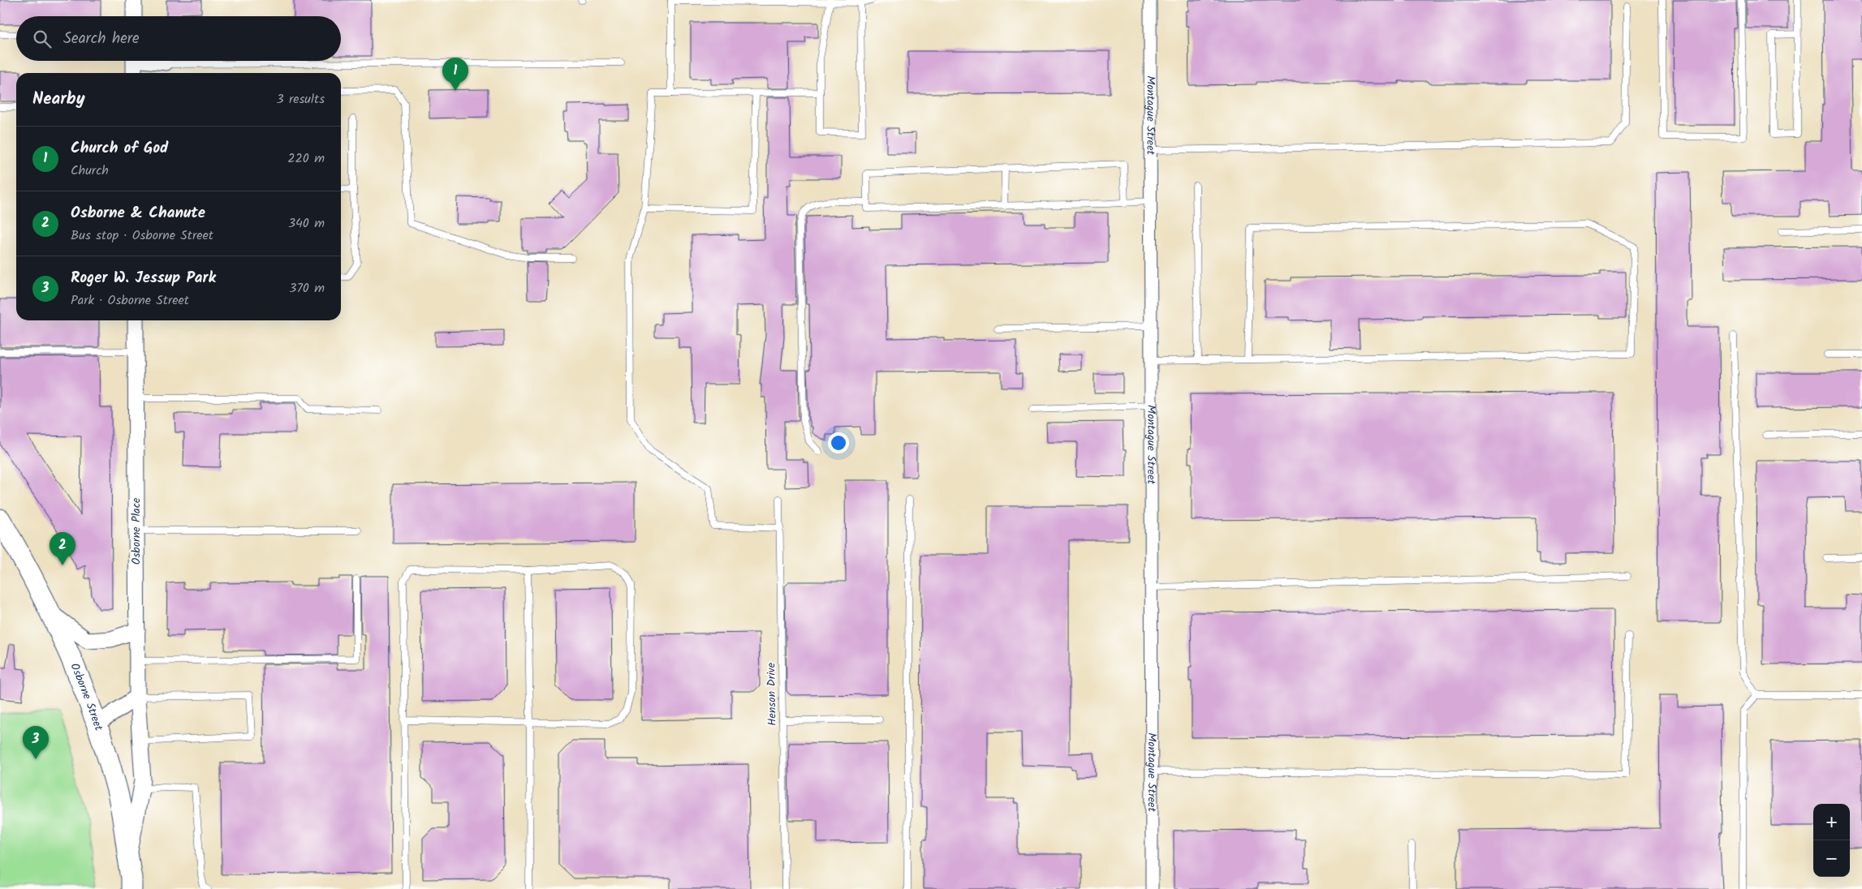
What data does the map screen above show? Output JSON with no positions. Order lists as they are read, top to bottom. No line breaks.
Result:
{"streets":{"main road":["Osborne Street"],"street":["Montague Street","Osborne Place"],"lane":["Henson Drive"]},"crossings":[["Osborne Place","Osborne Street"]],"page":{"search":"Search here","pins":["1","2","3"],"heading":["Nearby","3 results"],"list":[{"mark":"1","name":"Church of God","note":"Church","value":"220 m"},{"mark":"2","name":"Osborne & Chanute","note":"Bus stop · Osborne Street","value":"340 m"},{"mark":"3","name":"Roger W. Jessup Park","note":"Park · Osborne Street","value":"370 m"}],"map_buttons":["+","−"]}}
